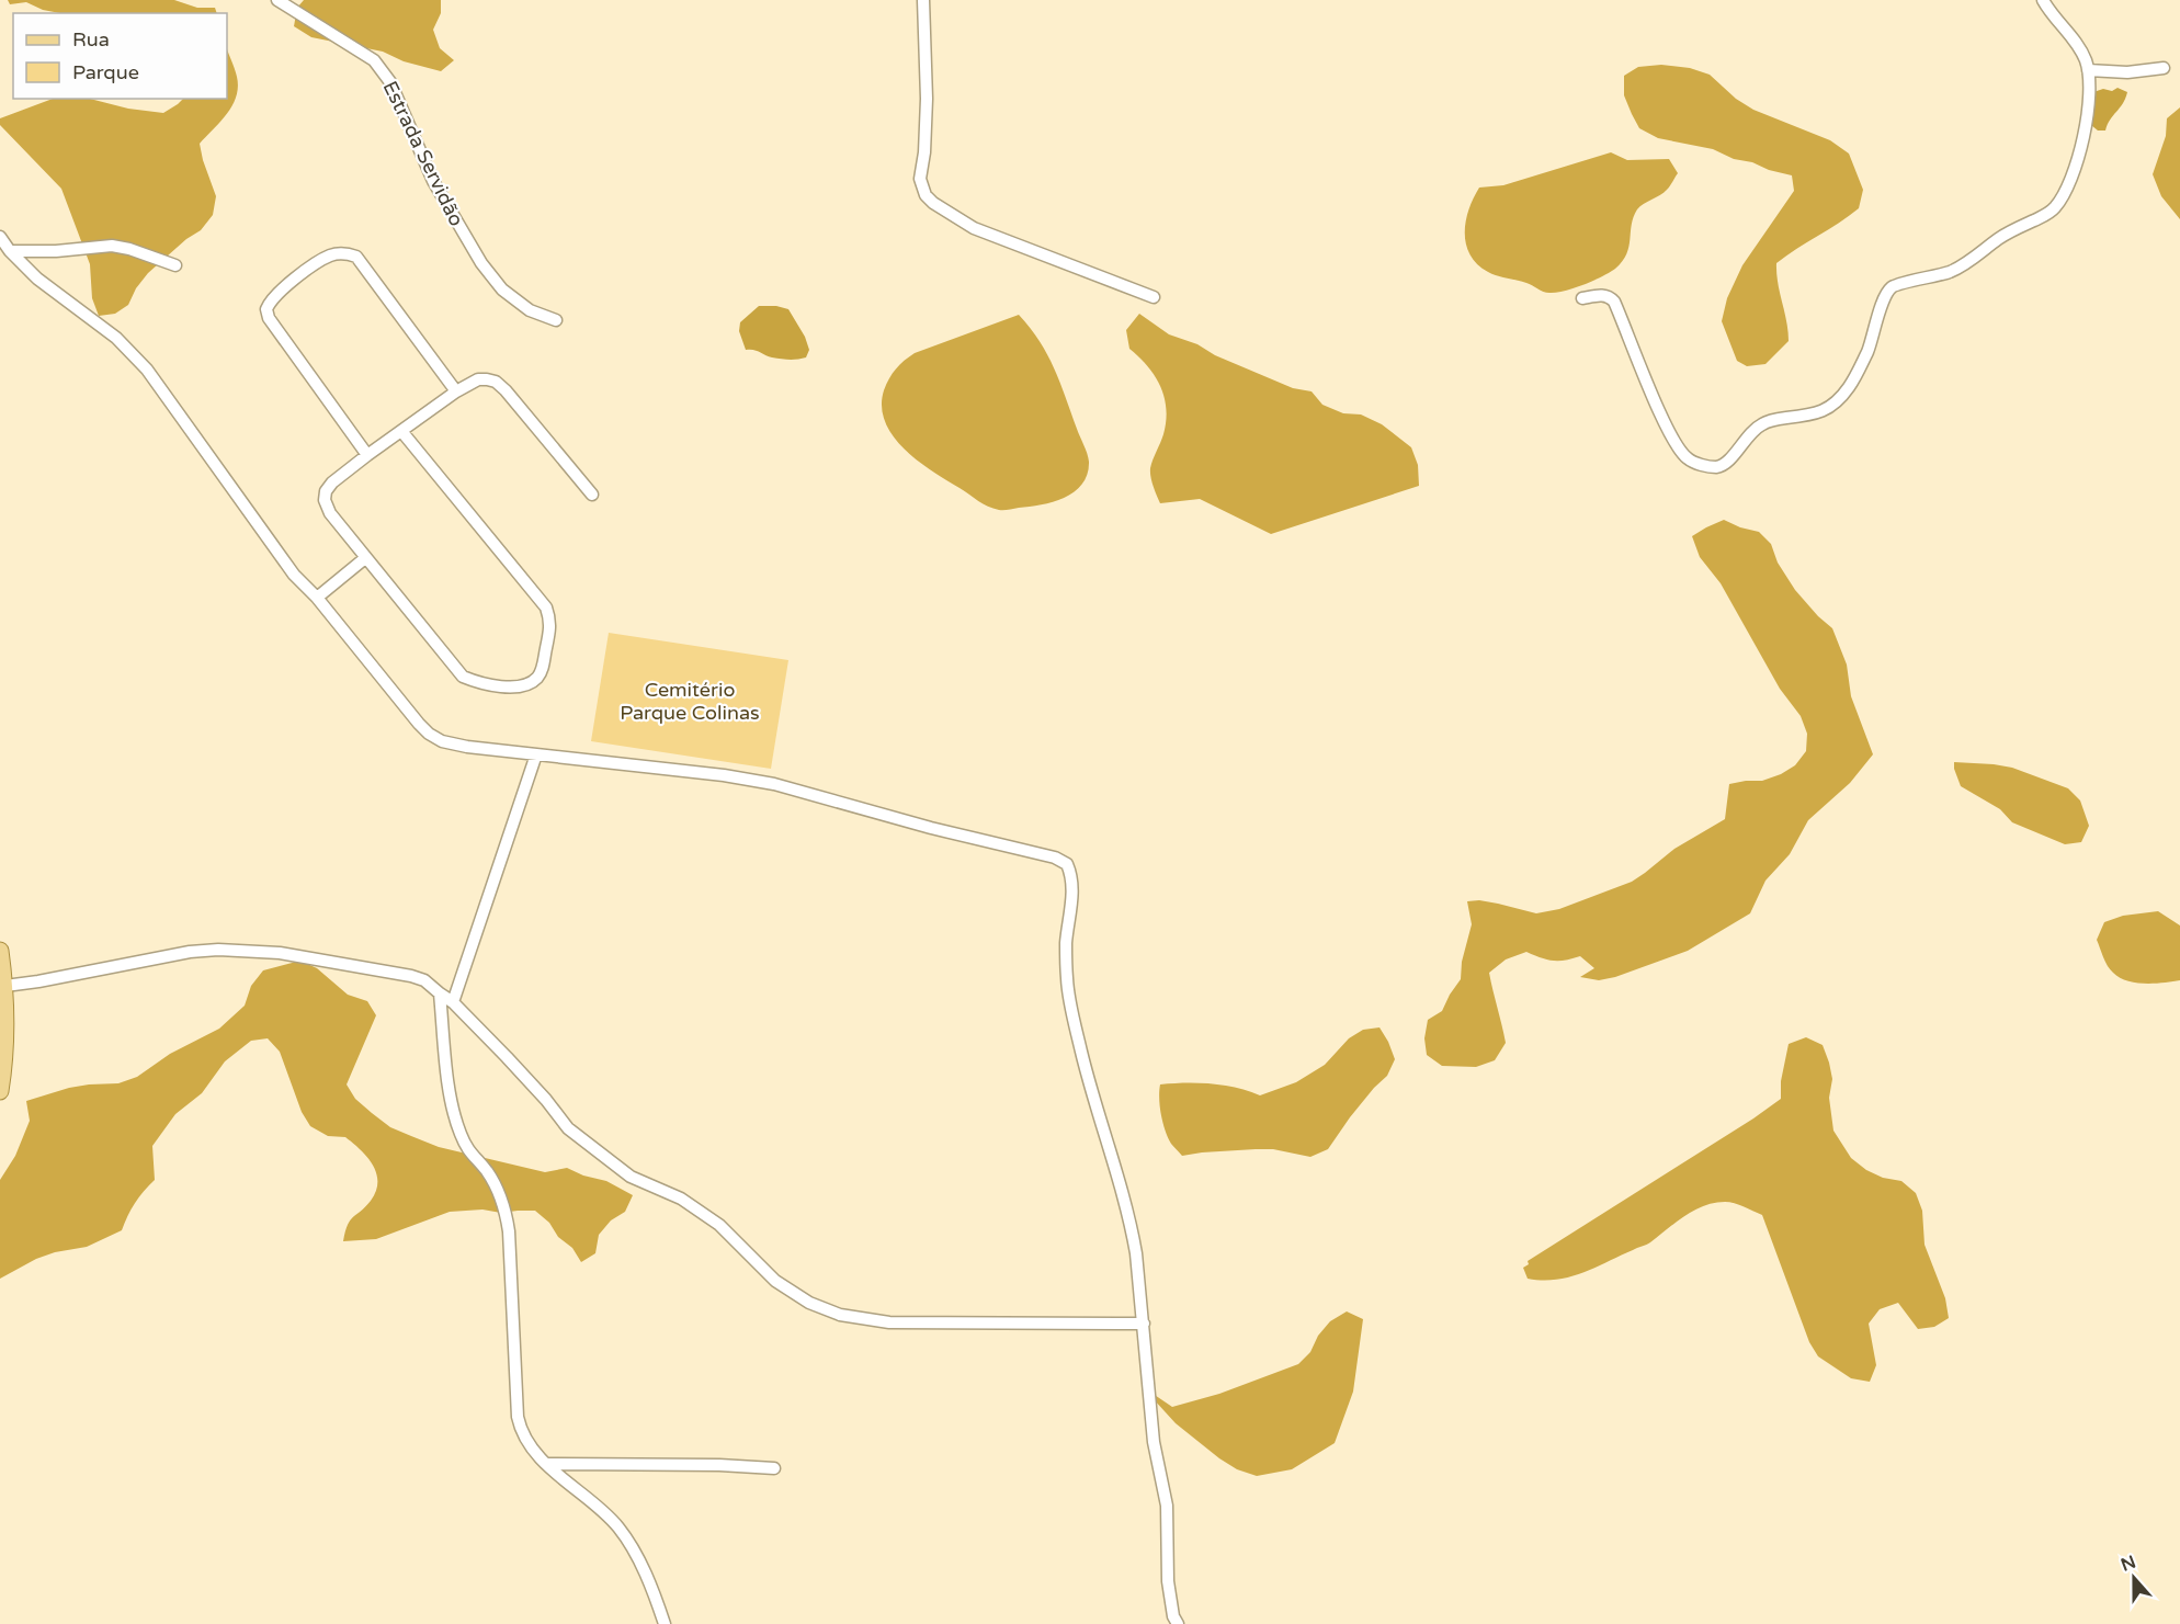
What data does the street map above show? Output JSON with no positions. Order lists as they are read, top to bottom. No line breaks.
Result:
{"streets":{"street":["Estrada Servidão"]},"parks":["Cemitério Parque Colinas"],"legend":["Rua","Parque"],"north":"top"}
